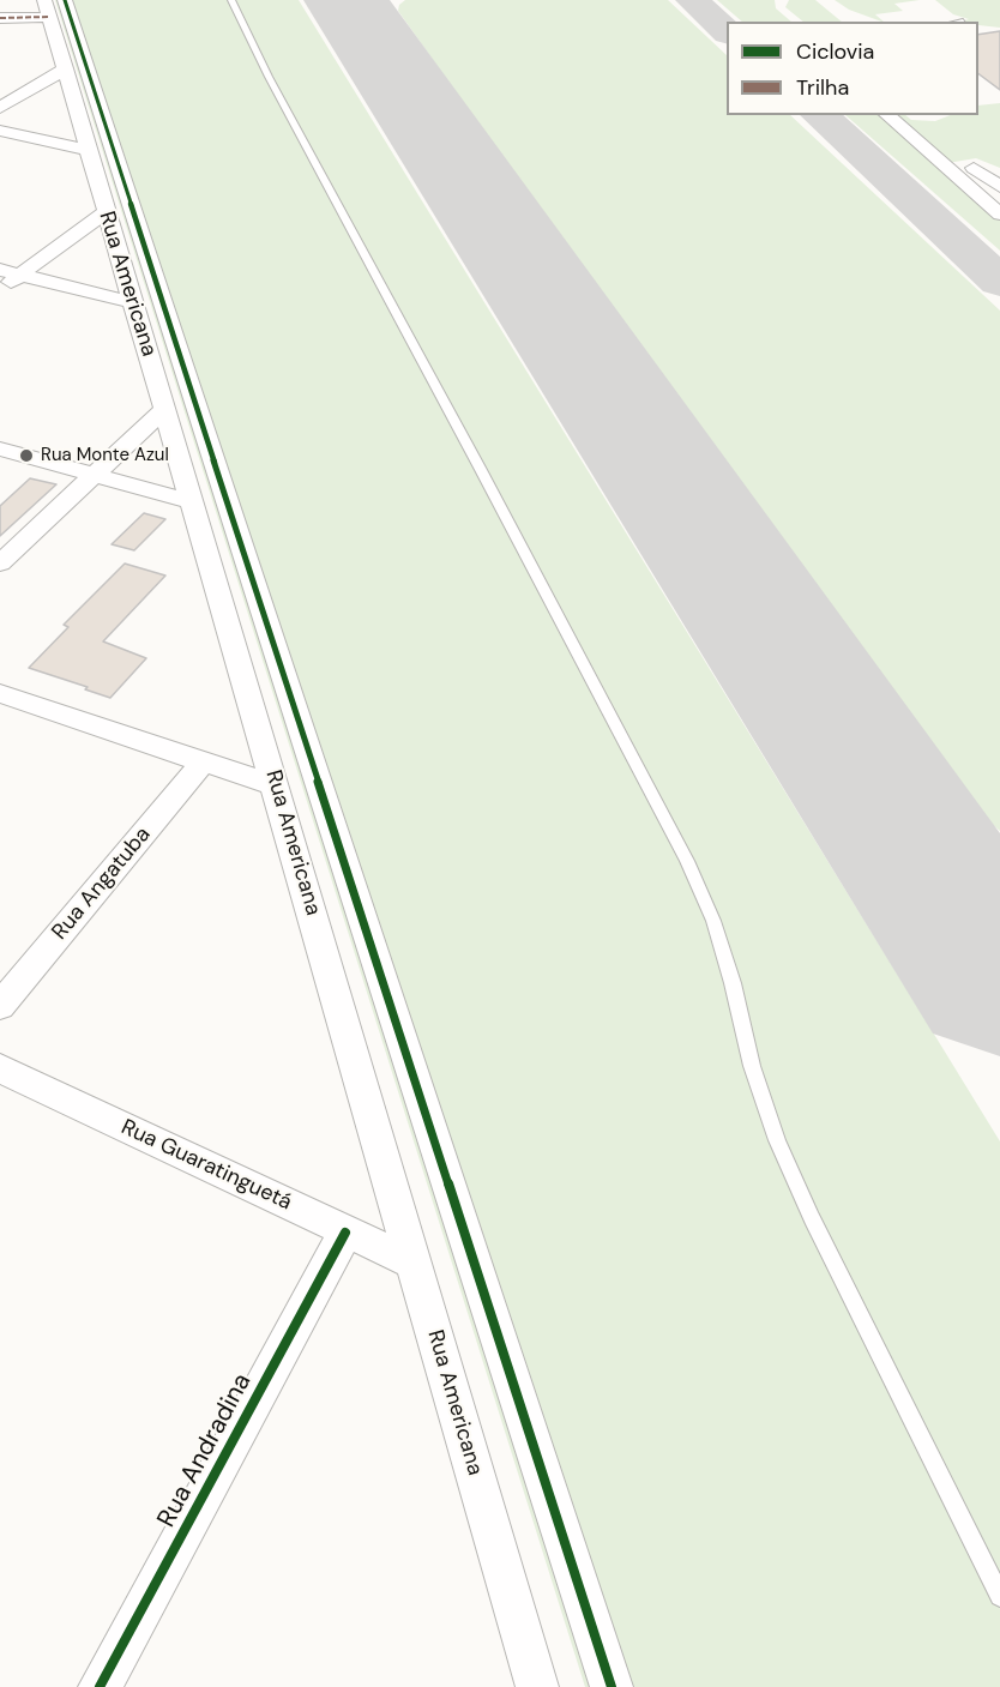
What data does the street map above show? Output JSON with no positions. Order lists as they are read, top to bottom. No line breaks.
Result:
{"streets":{"street":["Rua Americana","Rua Angatuba","Rua Guaratinguetá","Rua Andradina"]},"crossings":[["Rua Americana","Rua Guaratinguetá"],["Rua Guaratinguetá","Rua Andradina"]],"places":["Rua Monte Azul"],"legend":["Ciclovia","Trilha"]}
